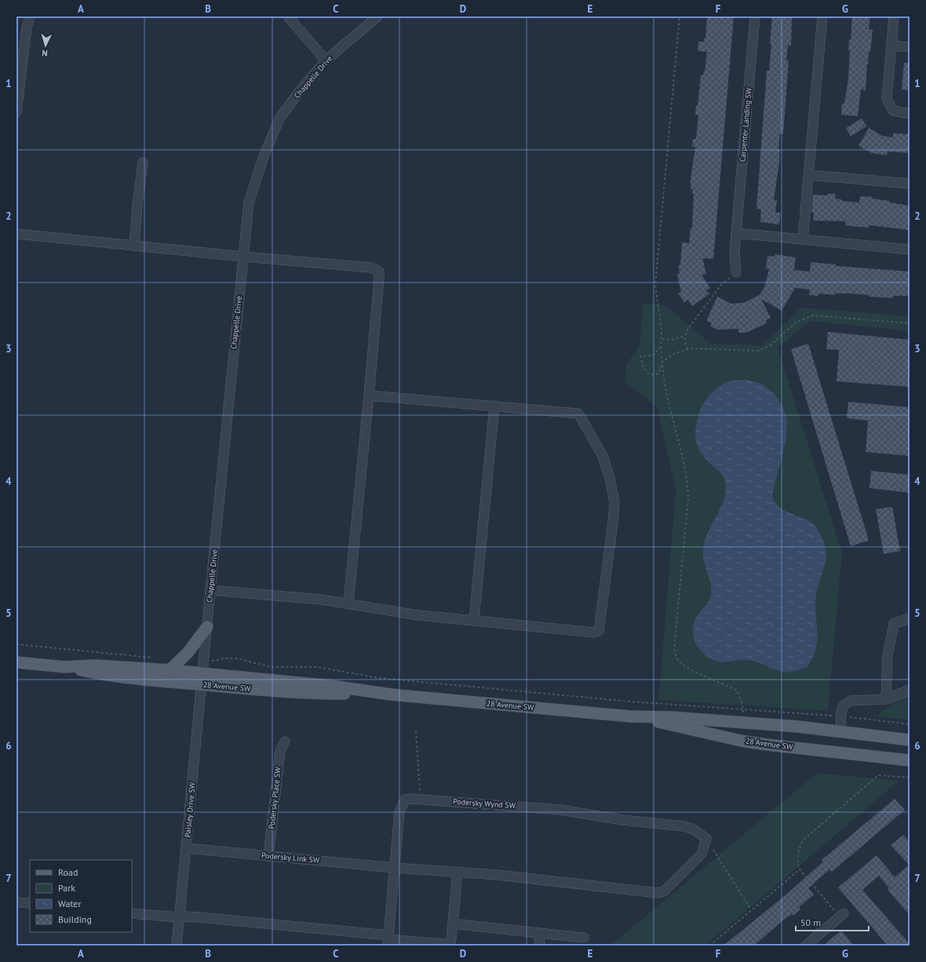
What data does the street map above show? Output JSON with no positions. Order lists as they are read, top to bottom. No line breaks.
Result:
{"streets":{"main road":["28 Avenue SW"],"street":["Chappelle Drive","Carpenter Landing SW","Podersky Place SW","Podersky Wynd SW","Paisley Drive SW","Podersky Link SW"]},"crossings":[["Chappelle Drive","28 Avenue SW"],["Chappelle Drive","Paisley Drive SW"],["28 Avenue SW","Paisley Drive SW"],["Podersky Place SW","Podersky Link SW"],["Podersky Wynd SW","Podersky Link SW"],["Paisley Drive SW","Podersky Link SW"]],"legend":["Road","Park","Water","Building"],"scale_bar":"50 m","north":"bottom","grid":{"columns":["A","B","C","D","E","F","G"],"rows":["1","2","3","4","5","6","7"]}}
